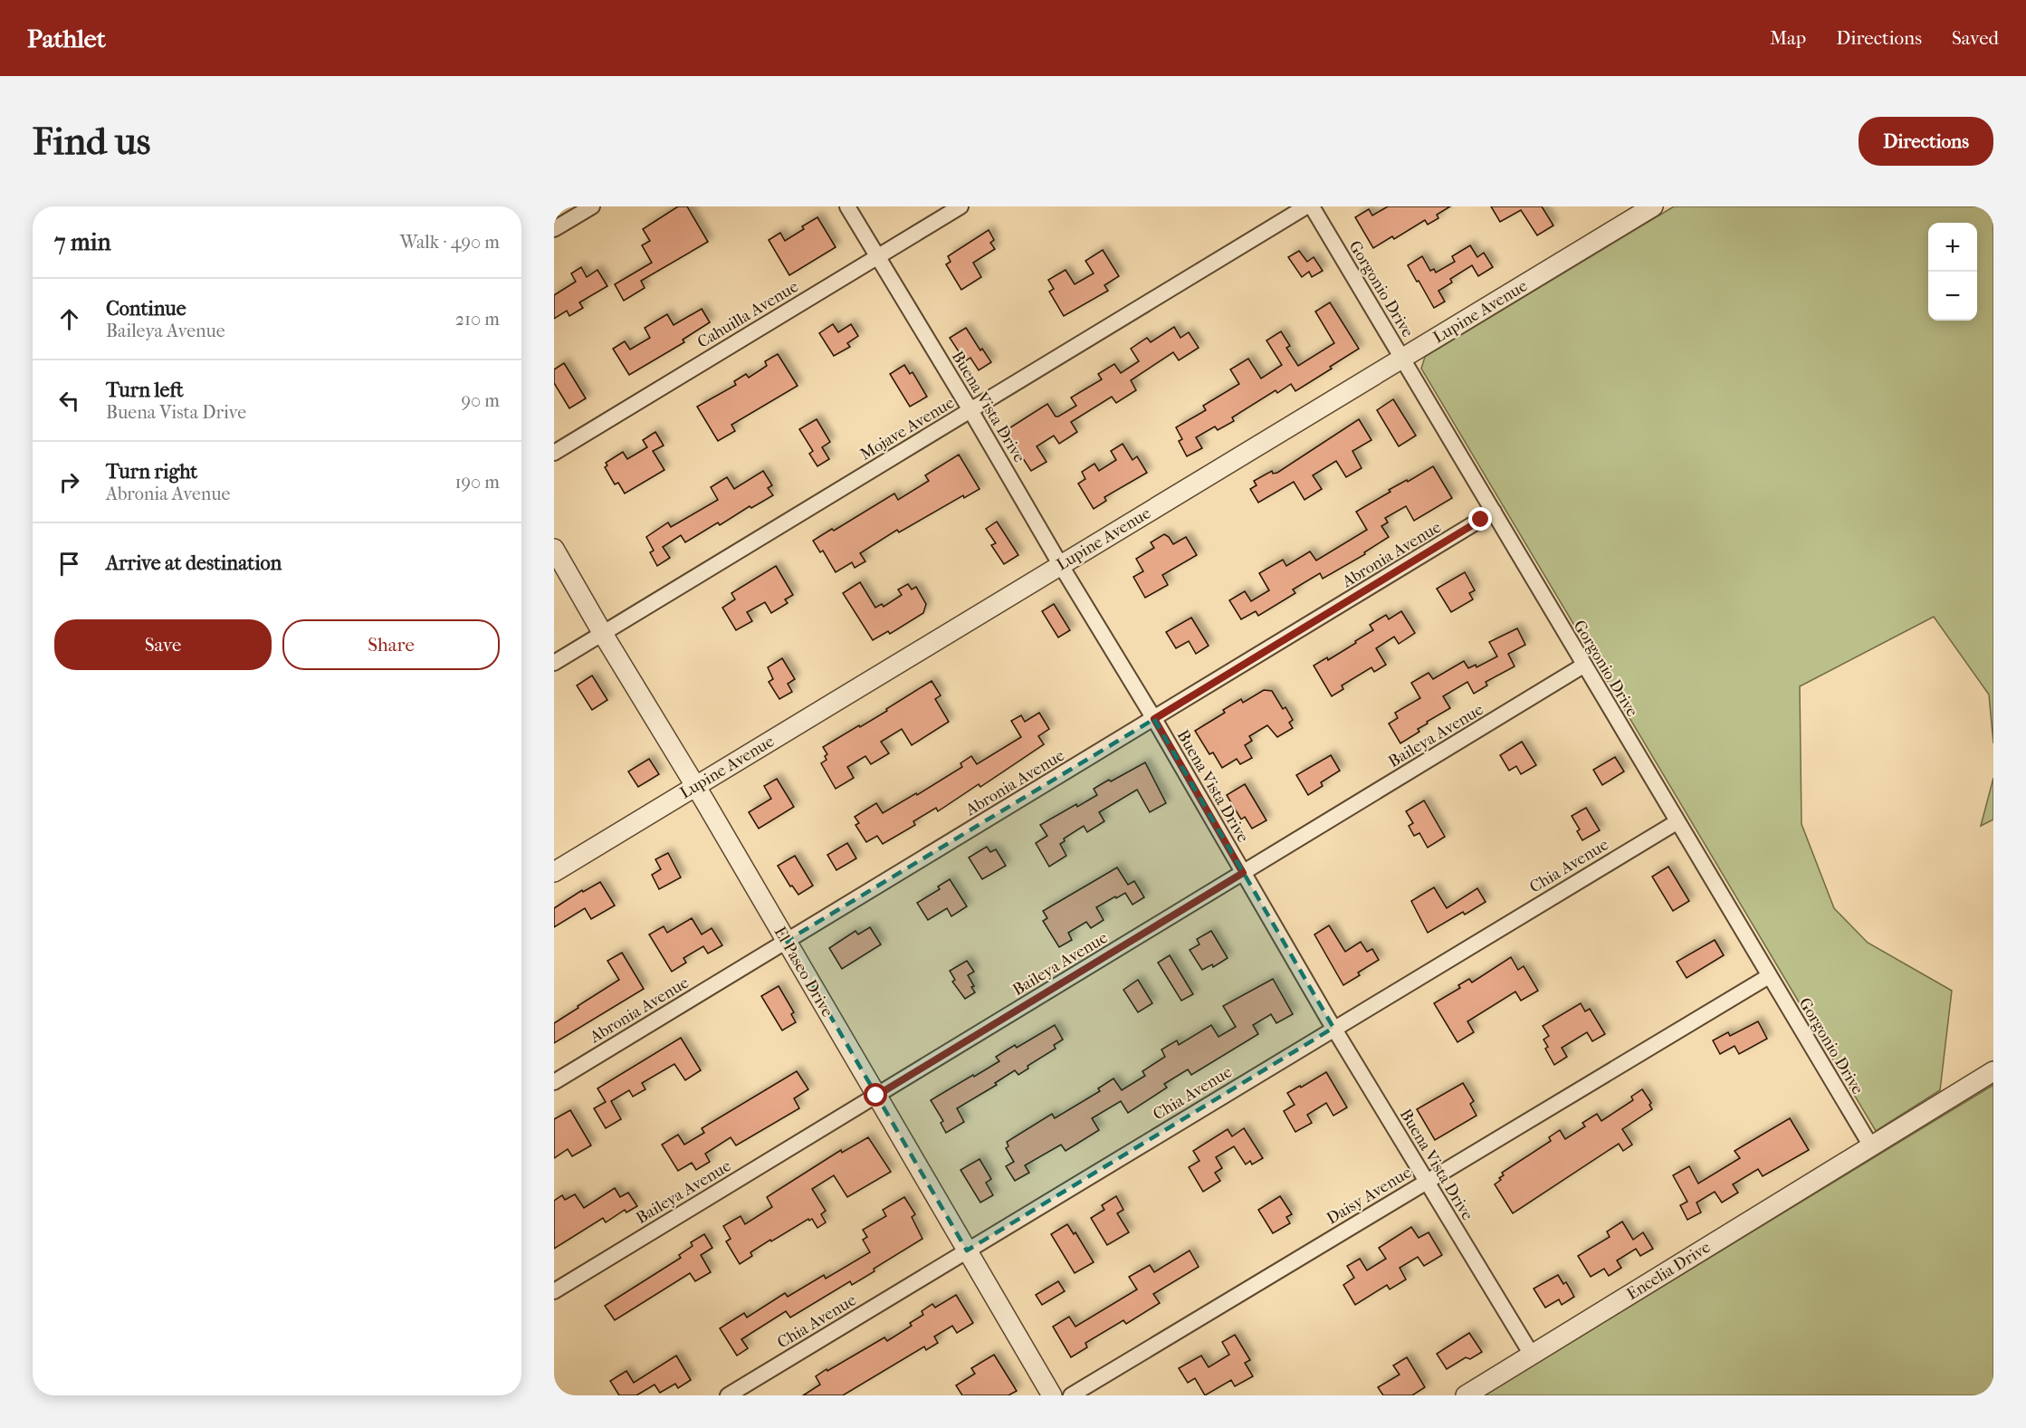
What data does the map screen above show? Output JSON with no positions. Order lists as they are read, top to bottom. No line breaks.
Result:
{"streets":{"street":["Gorgonio Drive","Lupine Avenue","Cahuilla Avenue","Buena Vista Drive","Mojave Avenue","Abronia Avenue","Baileya Avenue","Chia Avenue","El Paseo Drive","Daisy Avenue","Encelia Drive"]},"crossings":[["Gorgonio Drive","Lupine Avenue"],["Gorgonio Drive","Abronia Avenue"],["Gorgonio Drive","Baileya Avenue"],["Gorgonio Drive","Chia Avenue"],["Gorgonio Drive","Daisy Avenue"],["Gorgonio Drive","Encelia Drive"],["Lupine Avenue","Buena Vista Drive"],["Lupine Avenue","El Paseo Drive"],["Cahuilla Avenue","Buena Vista Drive"],["Buena Vista Drive","Mojave Avenue"],["Buena Vista Drive","Abronia Avenue"],["Buena Vista Drive","Baileya Avenue"],["Buena Vista Drive","Chia Avenue"],["Buena Vista Drive","Daisy Avenue"],["Buena Vista Drive","Encelia Drive"],["Mojave Avenue","El Paseo Drive"],["Abronia Avenue","El Paseo Drive"],["Baileya Avenue","El Paseo Drive"],["Chia Avenue","El Paseo Drive"]],"page":{"header":"Pathlet","nav":["Map","Directions","Saved"],"buttons":["Directions",["Save","Share"]],"title":"Find us","heading":["7 min","Walk · 490 m"],"map_buttons":["+","−"],"list":[["Continue","Baileya Avenue","210 m"],["Turn left","Buena Vista Drive","90 m"],["Turn right","Abronia Avenue","190 m"],"Arrive at destination"]}}
